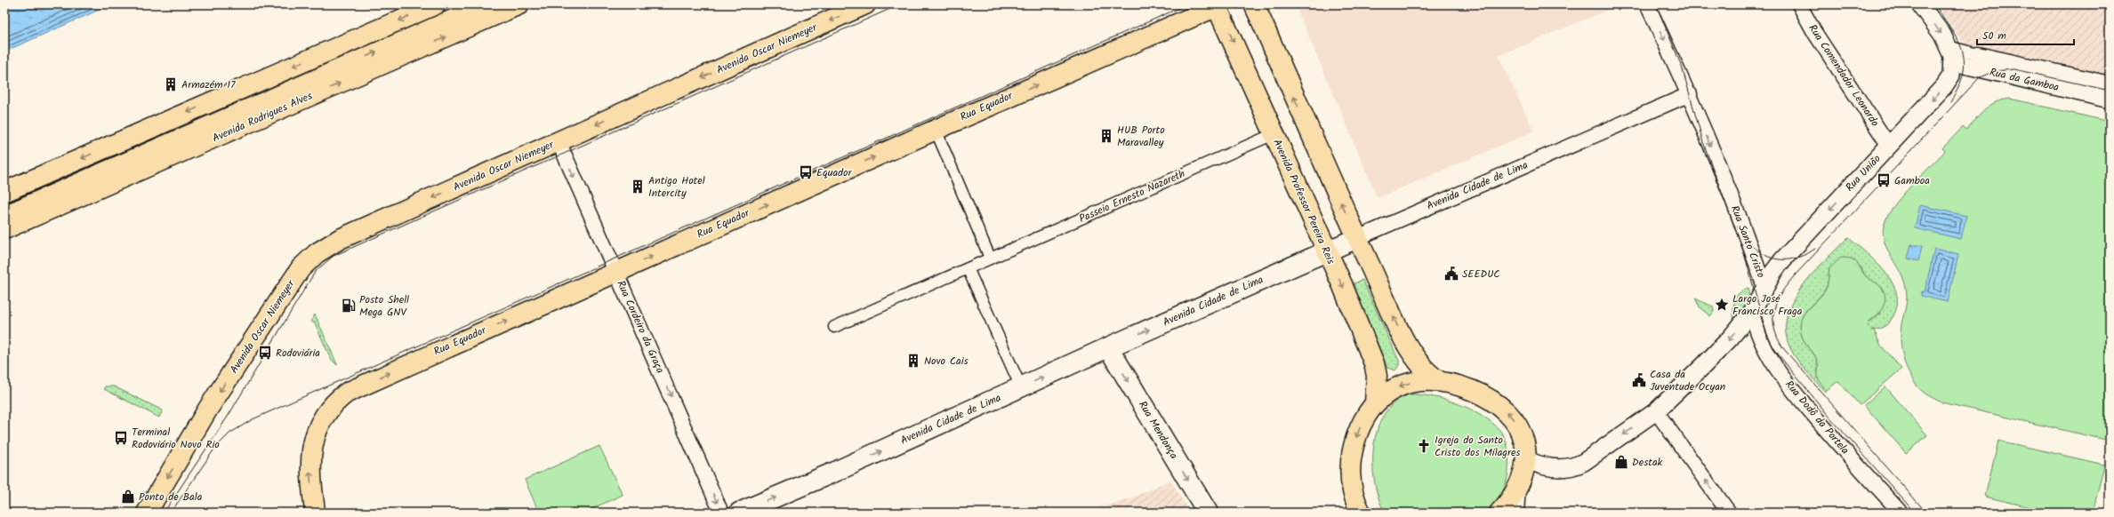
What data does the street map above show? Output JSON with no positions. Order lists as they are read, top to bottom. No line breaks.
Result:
{"streets":{"main road":["Avenida Oscar Niemeyer","Rua Equador","Avenida Rodrigues Alves","Avenida Cidade de Lima","Avenida Professor Pereira Reis","Rua Mendonça"],"street":["Rua Comendador Leonardo","Rua da Gamboa","Rua União","Passeio Ernesto Nazareth","Rua Santo Cristo","Rua Cordeiro da Graça","Rua Dodô da Portela"]},"crossings":[["Avenida Oscar Niemeyer","Rua Cordeiro da Graça"],["Rua Comendador Leonardo","Rua União"],["Rua da Gamboa","Rua União"],["Rua Equador","Avenida Professor Pereira Reis"],["Rua Equador","Rua Cordeiro da Graça"],["Rua União","Rua Santo Cristo"],["Avenida Cidade de Lima","Avenida Professor Pereira Reis"],["Avenida Cidade de Lima","Rua Santo Cristo"],["Avenida Cidade de Lima","Rua Mendonça"],["Passeio Ernesto Nazareth","Avenida Professor Pereira Reis"],["Rua Santo Cristo","Rua Dodô da Portela"]],"one_way":["Avenida Oscar Niemeyer","Rua Equador","Rua União","Avenida Cidade de Lima","Rua Cordeiro da Graça","Rua Mendonça"],"places":{"building":["Armazém 17","HUB Porto Maravalley","Antigo Hotel Intercity","Novo Cais"],"bus stop":["Equador","Gamboa","Rodoviária","Terminal Rodoviário Novo Rio"],"public building":["SEEDUC","Casa da Juventude Ocyan"],"place":["Largo José Francisco Fraga"],"fuel station":["Posto Shell Mega GNV"],"church":["Igreja do Santo Cristo dos Milagres"],"shop":["Destak","Ponto de Bala"]},"scale_bar":"50 m"}
